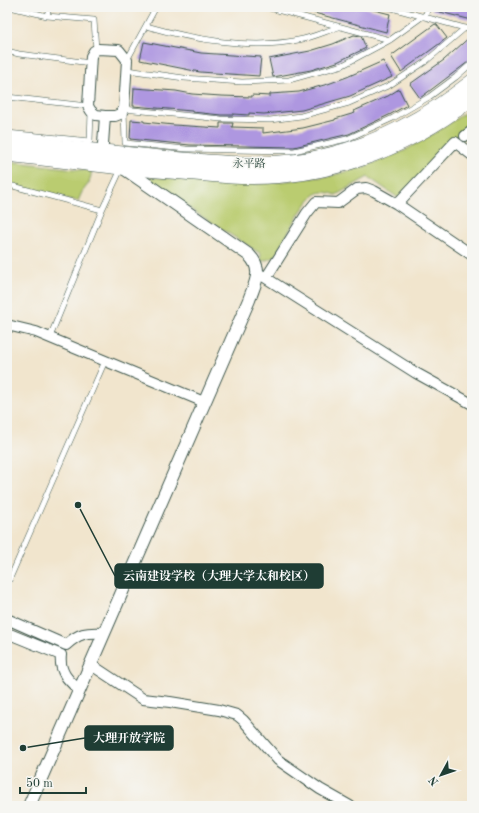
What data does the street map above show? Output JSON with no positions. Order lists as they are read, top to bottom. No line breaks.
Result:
{"streets":{"main road":["永平路"]},"places":["云南建设学校（大理大学太和校区）","大理开放学院"],"scale_bar":"50 m","north":"bottom left"}
